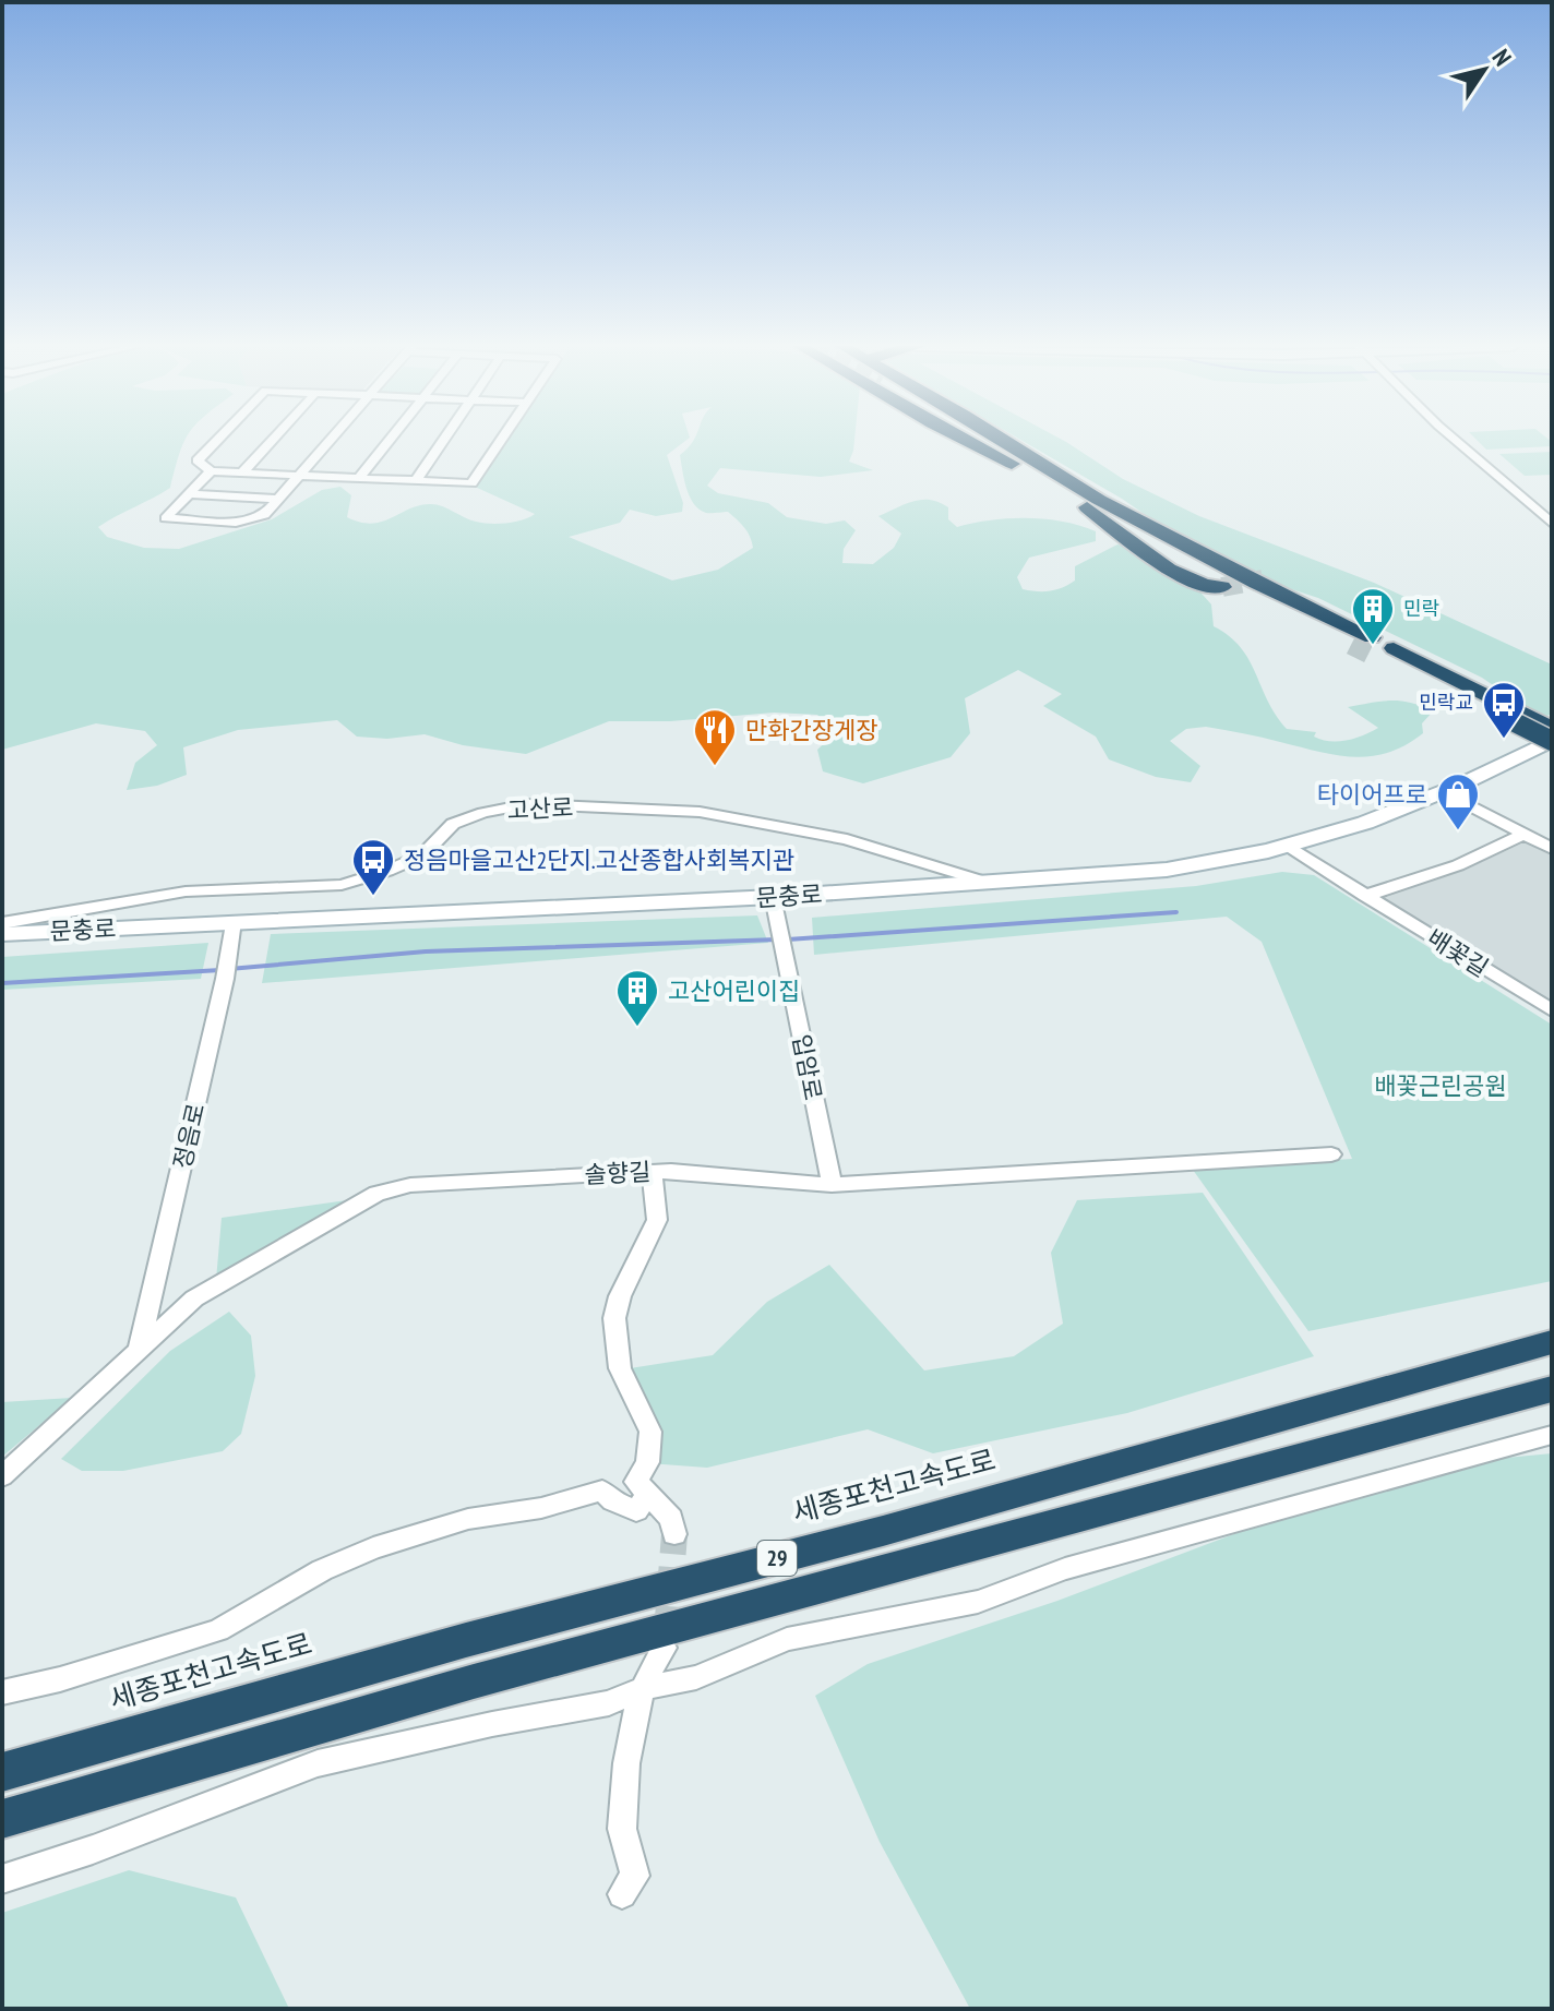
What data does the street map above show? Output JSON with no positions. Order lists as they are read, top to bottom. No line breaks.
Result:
{"streets":{"highway":["세종포천고속도로","29"],"street":["고산로","문충로","배꽃길","입암로","정음로","솔향길"]},"crossings":[["고산로","문충로"],["문충로","배꽃길"],["문충로","입암로"],["문충로","정음로"],["입암로","솔향길"],["정음로","솔향길"]],"parks":["배꽃근린공원"],"places":{"building":["민락","고산어린이집"],"bus stop":["민락교","정음마을고산2단지.고산종합사회복지관"],"restaurant":["만화간장게장"],"shop":["타이어프로"]},"north":"top right"}
